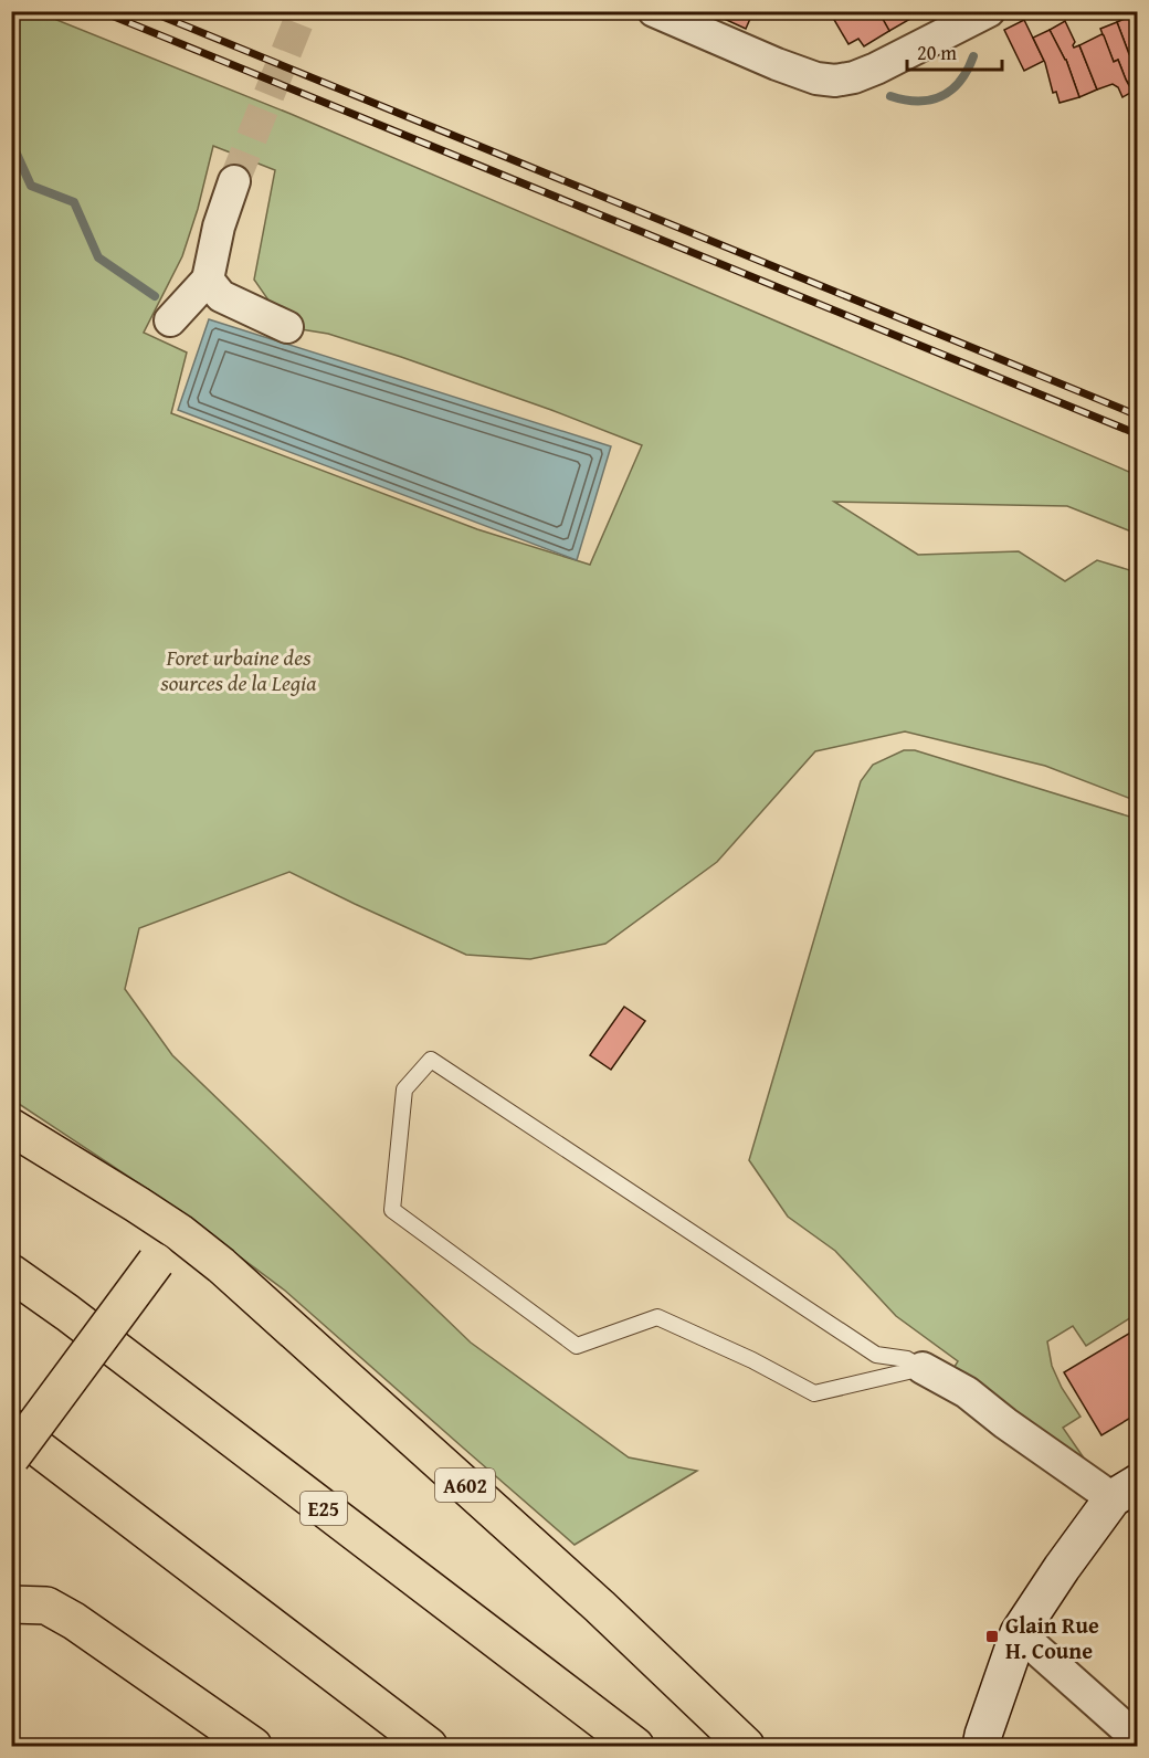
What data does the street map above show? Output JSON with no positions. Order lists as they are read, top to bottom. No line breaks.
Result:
{"streets":{"highway":["A602","E25"]},"parks":["Foret urbaine des sources de la Legia"],"places":{"transit":["Glain Rue H. Coune"]},"scale_bar":"20 m"}
